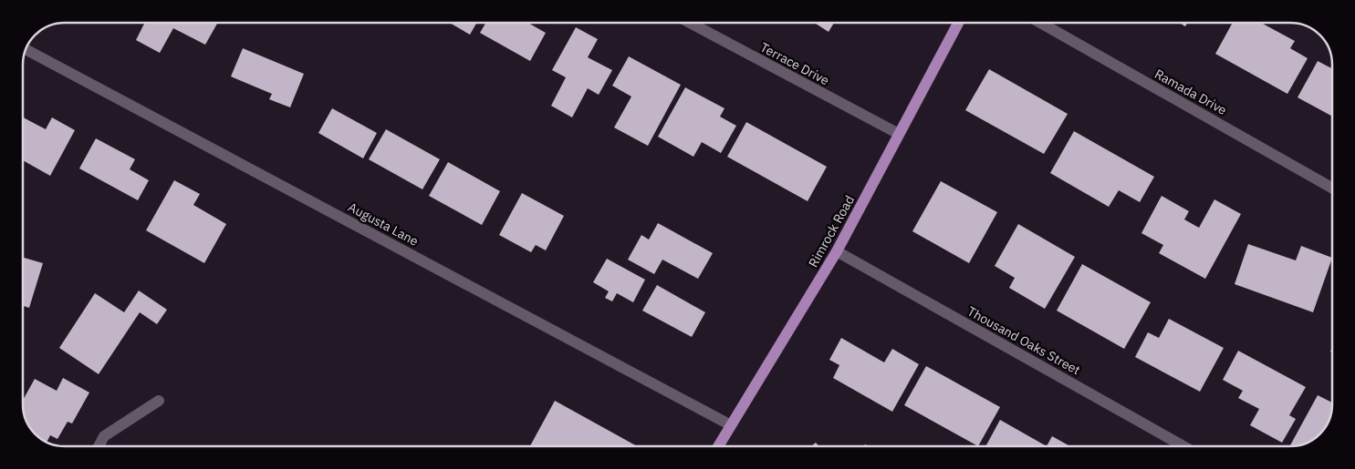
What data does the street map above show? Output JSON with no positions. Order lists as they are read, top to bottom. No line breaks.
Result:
{"streets":{"main road":["Rimrock Road"],"street":["Terrace Drive","Ramada Drive","Augusta Lane","Thousand Oaks Street"]},"crossings":[["Terrace Drive","Rimrock Road"],["Augusta Lane","Rimrock Road"],["Rimrock Road","Thousand Oaks Street"]]}
